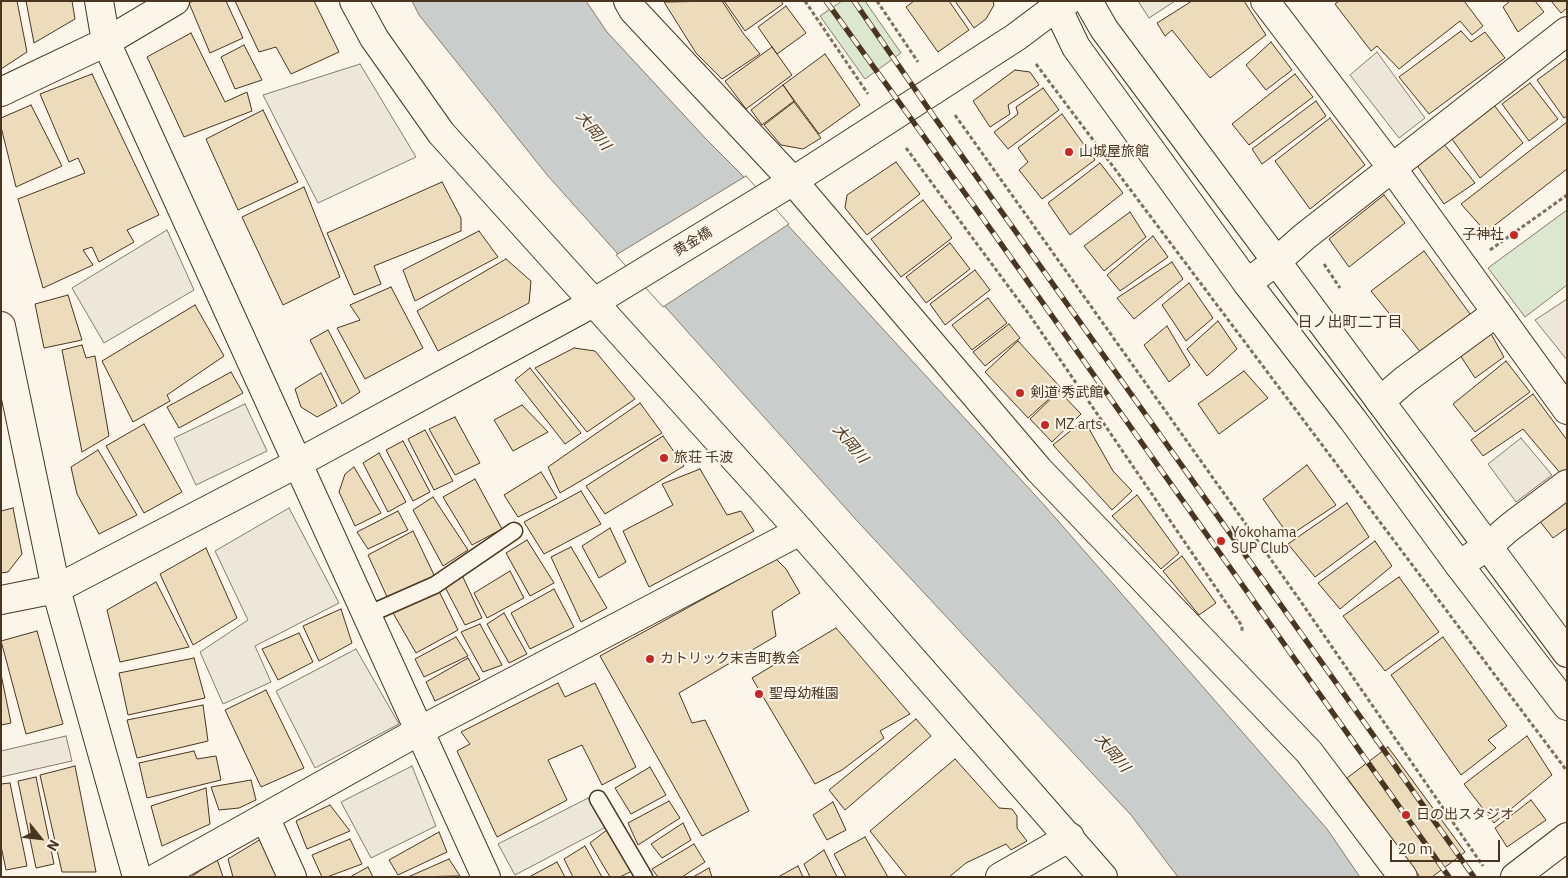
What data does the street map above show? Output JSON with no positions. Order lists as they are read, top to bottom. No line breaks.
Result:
{"streets":{"street":["黄金橋"]},"districts":["日ノ出町二丁目"],"water":["大岡川"],"places":["山城屋旅館","子神社","剣道 秀武館","MZ arts","旅荘 千波","Yokohama SUP Club","カトリック末吉町教会","聖母幼稚園","日の出スタジオ"],"scale_bar":"20 m","north":"bottom right"}
